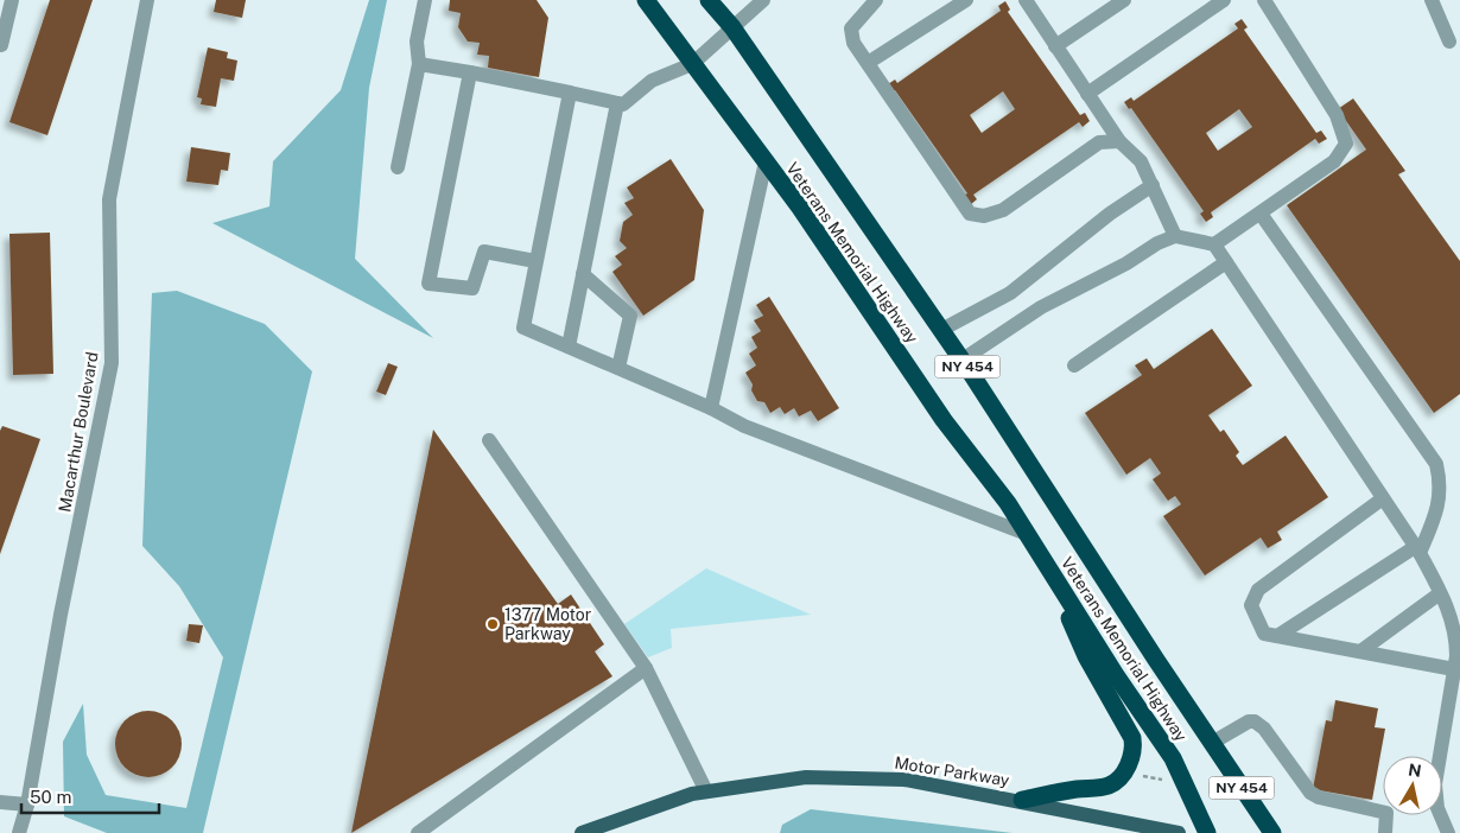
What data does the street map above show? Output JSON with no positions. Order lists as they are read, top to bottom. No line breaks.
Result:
{"streets":{"highway":["Veterans Memorial Highway","NY 454"],"main road":["Motor Parkway"],"street":["Macarthur Boulevard"]},"places":["1377 Motor Parkway"],"scale_bar":"50 m","north":"top"}
